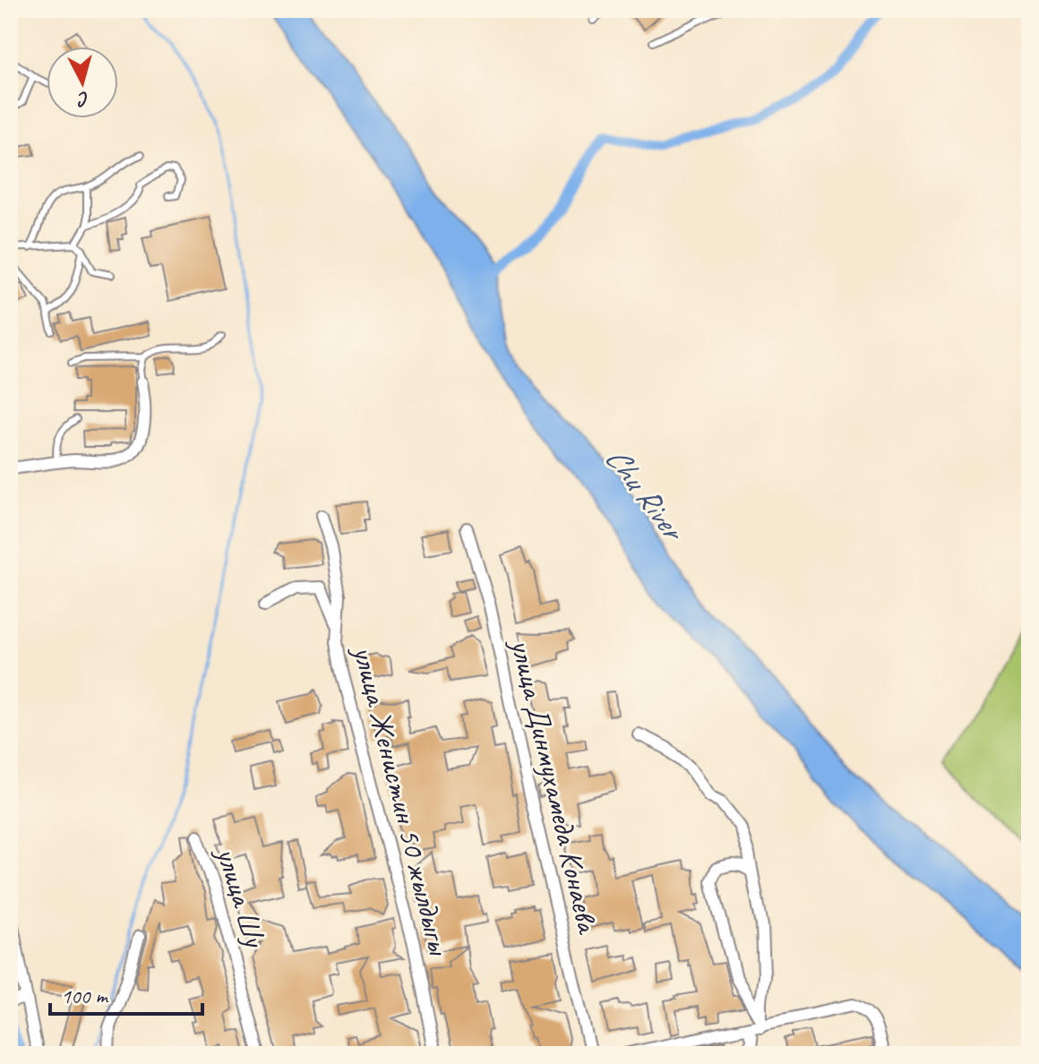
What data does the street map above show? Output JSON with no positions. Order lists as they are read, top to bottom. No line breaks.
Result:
{"streets":{"street":["улица Динмухамеда Конаева","улица Женистин 50 жылдыгы","улица Шу"]},"water":["Chu River"],"scale_bar":"100 m","north":"bottom"}
